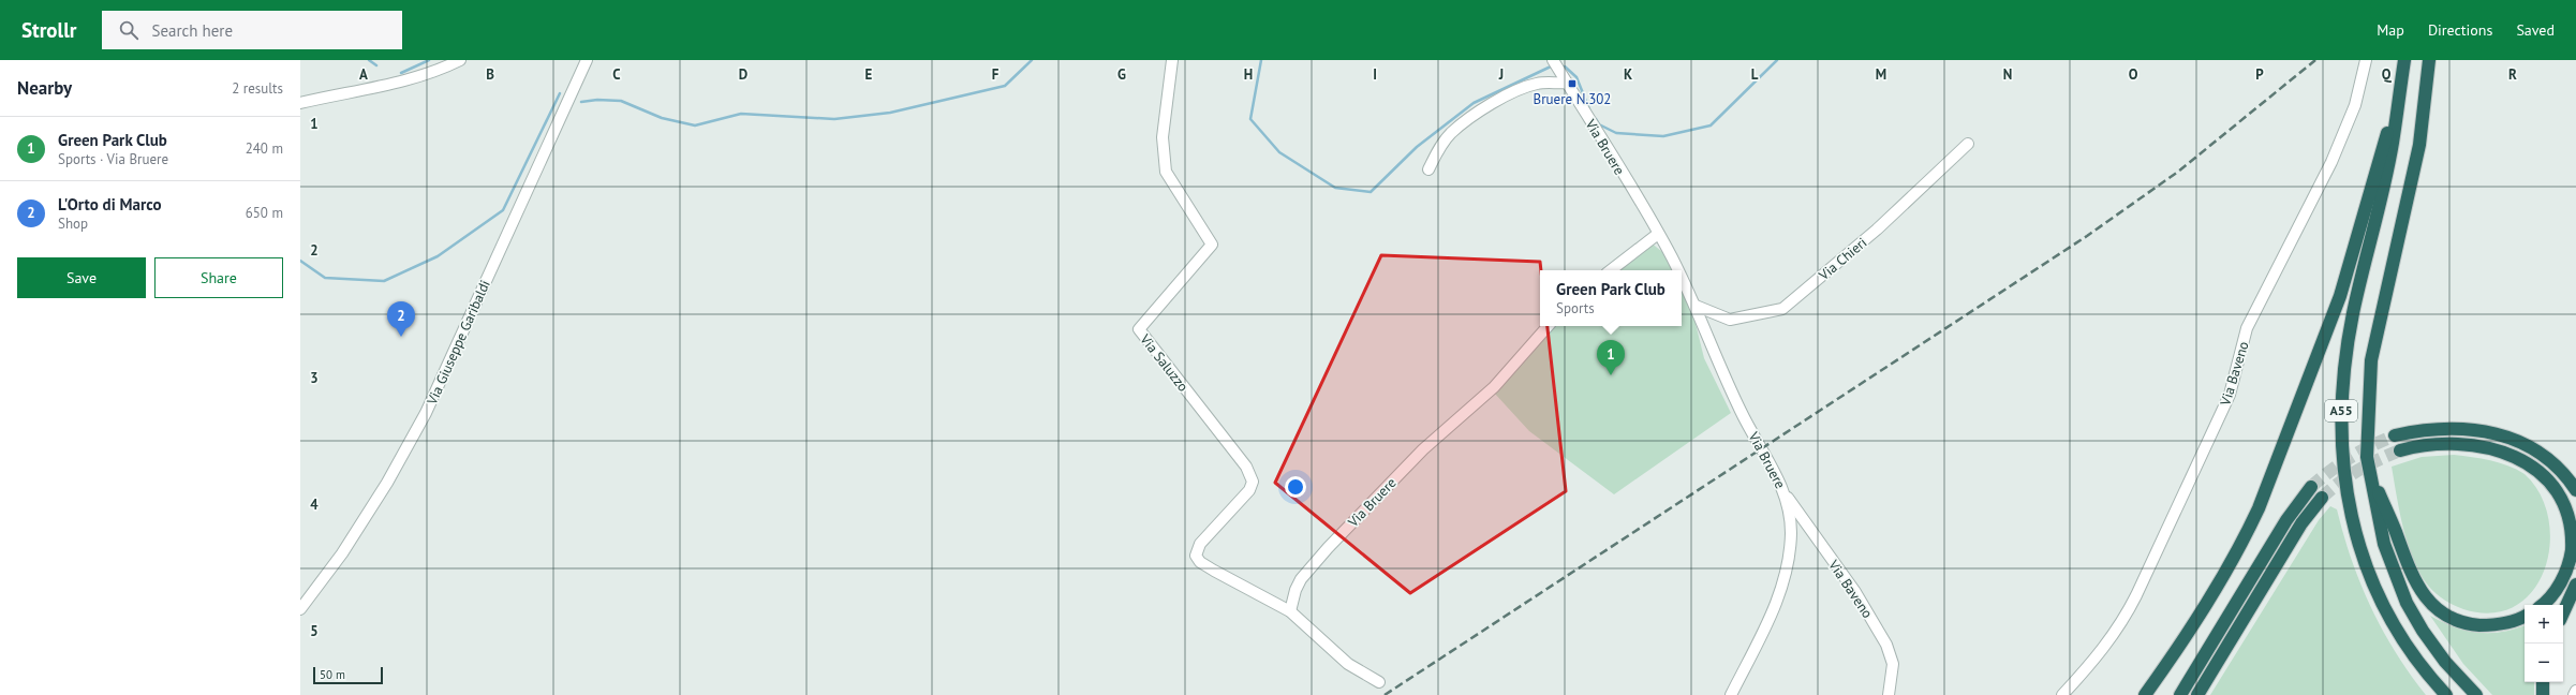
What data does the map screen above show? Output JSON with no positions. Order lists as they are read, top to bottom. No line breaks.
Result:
{"streets":{"highway":["A55"],"street":["Via Bruere","Via Chieri","Via Giuseppe Garibaldi","Via Saluzzo","Via Baveno"]},"crossings":[["Via Bruere","Via Chieri"],["Via Bruere","Via Saluzzo"],["Via Bruere","Via Baveno"]],"places":{"transit":["Bruere N.302"]},"scale_bar":"50 m","page":{"header":"Strollr","search":"Search here","nav":["Map","Directions","Saved"],"heading":["Nearby","2 results"],"list":[{"mark":"1","name":"Green Park Club","note":"Sports · Via Bruere","value":"240 m"},{"mark":"2","name":"L'Orto di Marco","note":"Shop","value":"650 m"}],"buttons":["Save","Share"],"popup":["Green Park Club","Sports"],"pins":["2","1"],"map_buttons":["+","−"],"scale":"50 m"},"grid":{"columns":["A","B","C","D","E","F","G","H","I","J","K","L","M","N","O","P","Q","R"],"rows":["1","2","3","4","5"]}}
